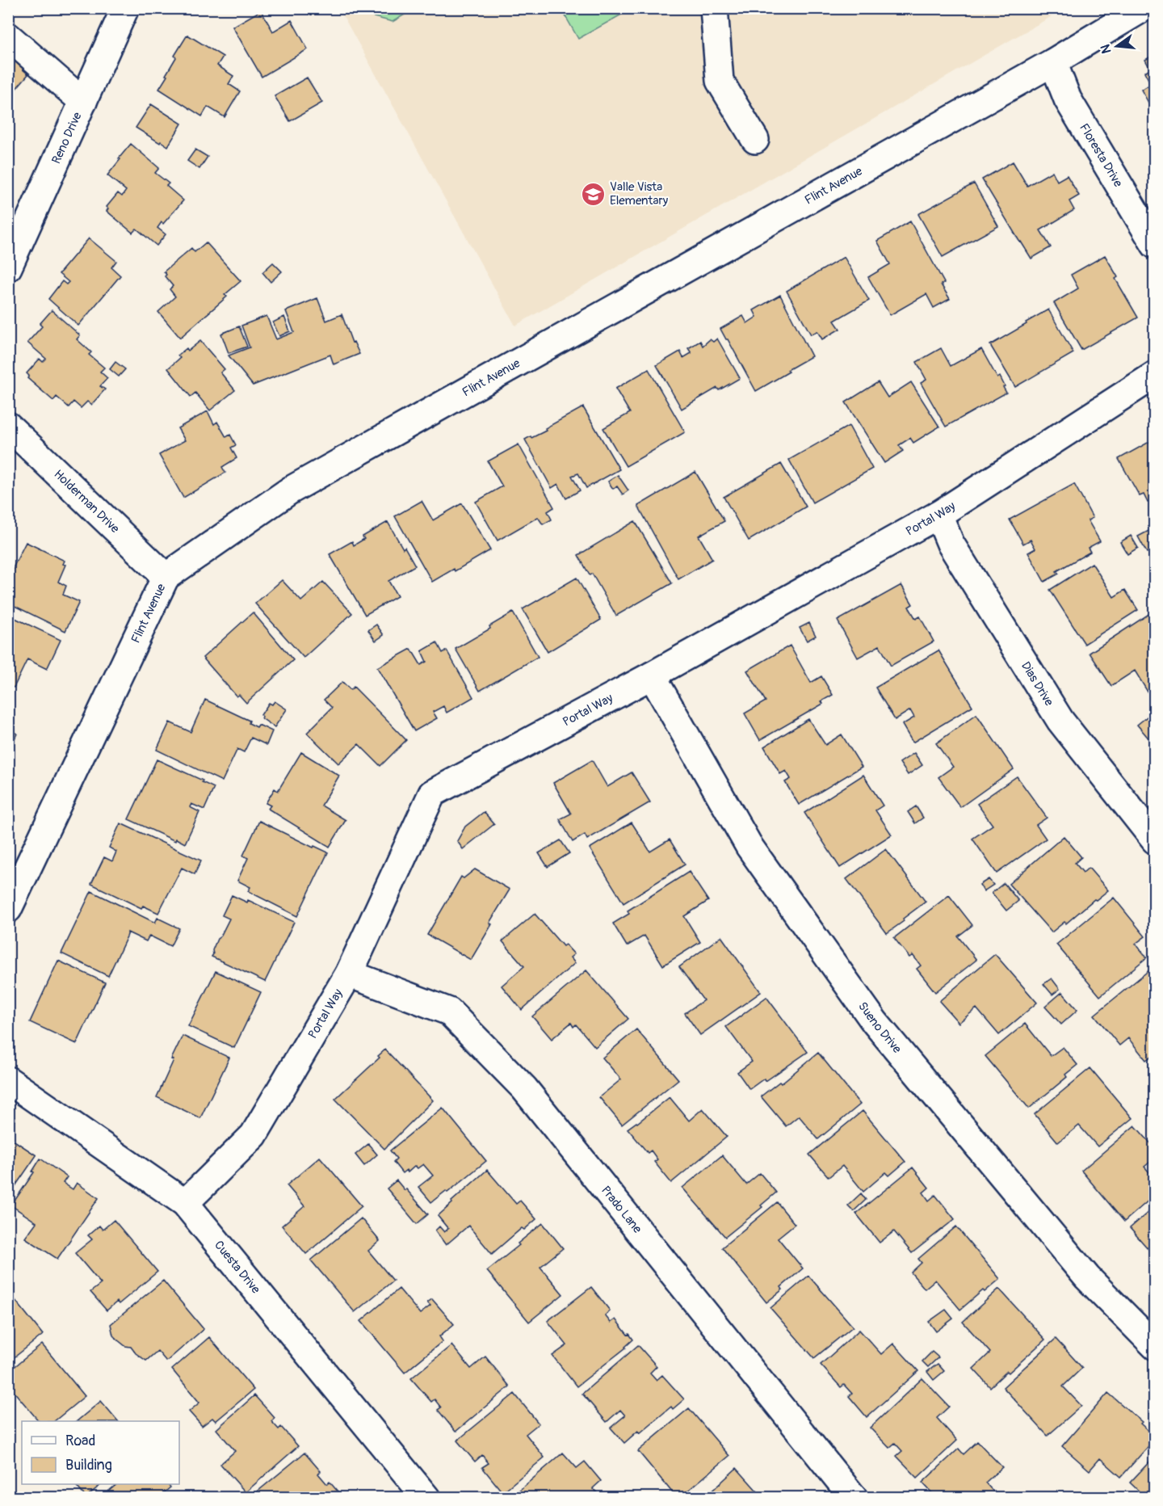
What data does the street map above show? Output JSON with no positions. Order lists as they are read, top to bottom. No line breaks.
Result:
{"streets":{"street":["Reno Drive","Floresta Drive","Flint Avenue","Holderman Drive","Portal Way","Dias Drive","Sueno Drive","Prado Lane","Cuesta Drive"]},"crossings":[["Floresta Drive","Flint Avenue"],["Flint Avenue","Holderman Drive"],["Portal Way","Dias Drive"],["Portal Way","Sueno Drive"],["Portal Way","Prado Lane"],["Portal Way","Cuesta Drive"]],"places":{"school or university":["Valle Vista Elementary"]},"legend":["Road","Building"],"north":"left"}
